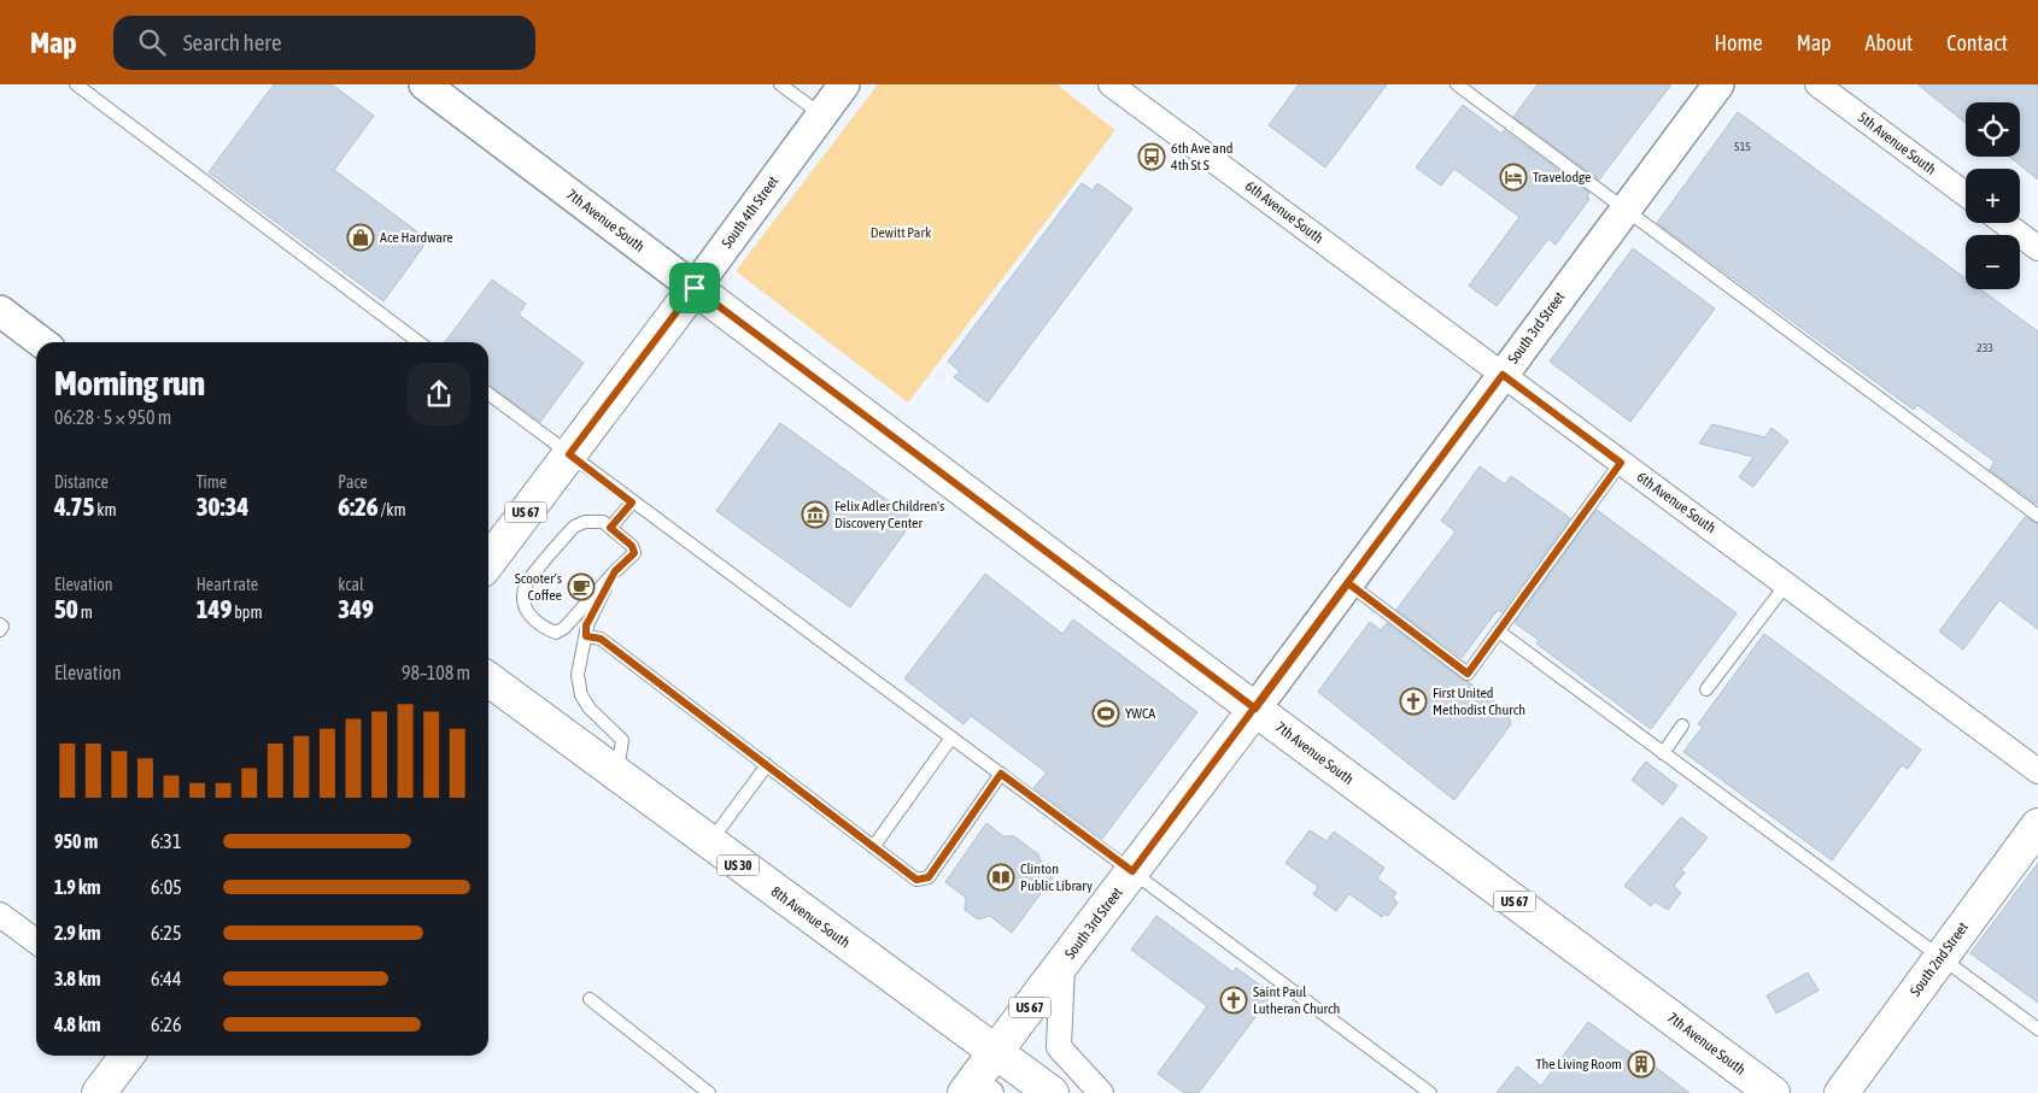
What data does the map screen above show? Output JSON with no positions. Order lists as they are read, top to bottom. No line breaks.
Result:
{"streets":{"main road":["South 4th Street","7th Avenue South","South 3rd Street","US 67","US 30","8th Avenue South","South 2nd Street"],"street":["5th Avenue South","6th Avenue South"]},"crossings":[["South 4th Street","7th Avenue South"],["6th Avenue South","South 3rd Street"],["7th Avenue South","South 3rd Street"],["South 3rd Street","8th Avenue South"]],"parks":["Dewitt Park"],"places":{"bus stop":["6th Ave and 4th St S"],"hotel":["Travelodge"],"shop":["Ace Hardware"],"museum":["Felix Adler Children's Discovery Center"],"cafe":["Scooter's Coffee"],"church":["First United Methodist Church","Saint Paul Lutheran Church"],"sports":["YWCA"],"library":["Clinton Public Library"],"building":["The Living Room"]},"house_numbers":["515","233"],"page":{"header":"Map","search":"Search here","nav":["Home","Map","About","Contact"],"map_buttons":["+","−"],"heading":["Morning run","06:28 · 5 × 950 m"],"stats":[["Distance","4.75 km"],["Time","30:34"],["Pace","6:26 /km"],["Elevation","50 m"],["Heart rate","149 bpm"],["kcal","349"]],"chart":["Elevation","98–108 m"],"list":[{"name":"950 m","note":"6:31"},{"name":"1.9 km","note":"6:05"},{"name":"2.9 km","note":"6:25"},{"name":"3.8 km","note":"6:44"},{"name":"4.8 km","note":"6:26"}]}}
